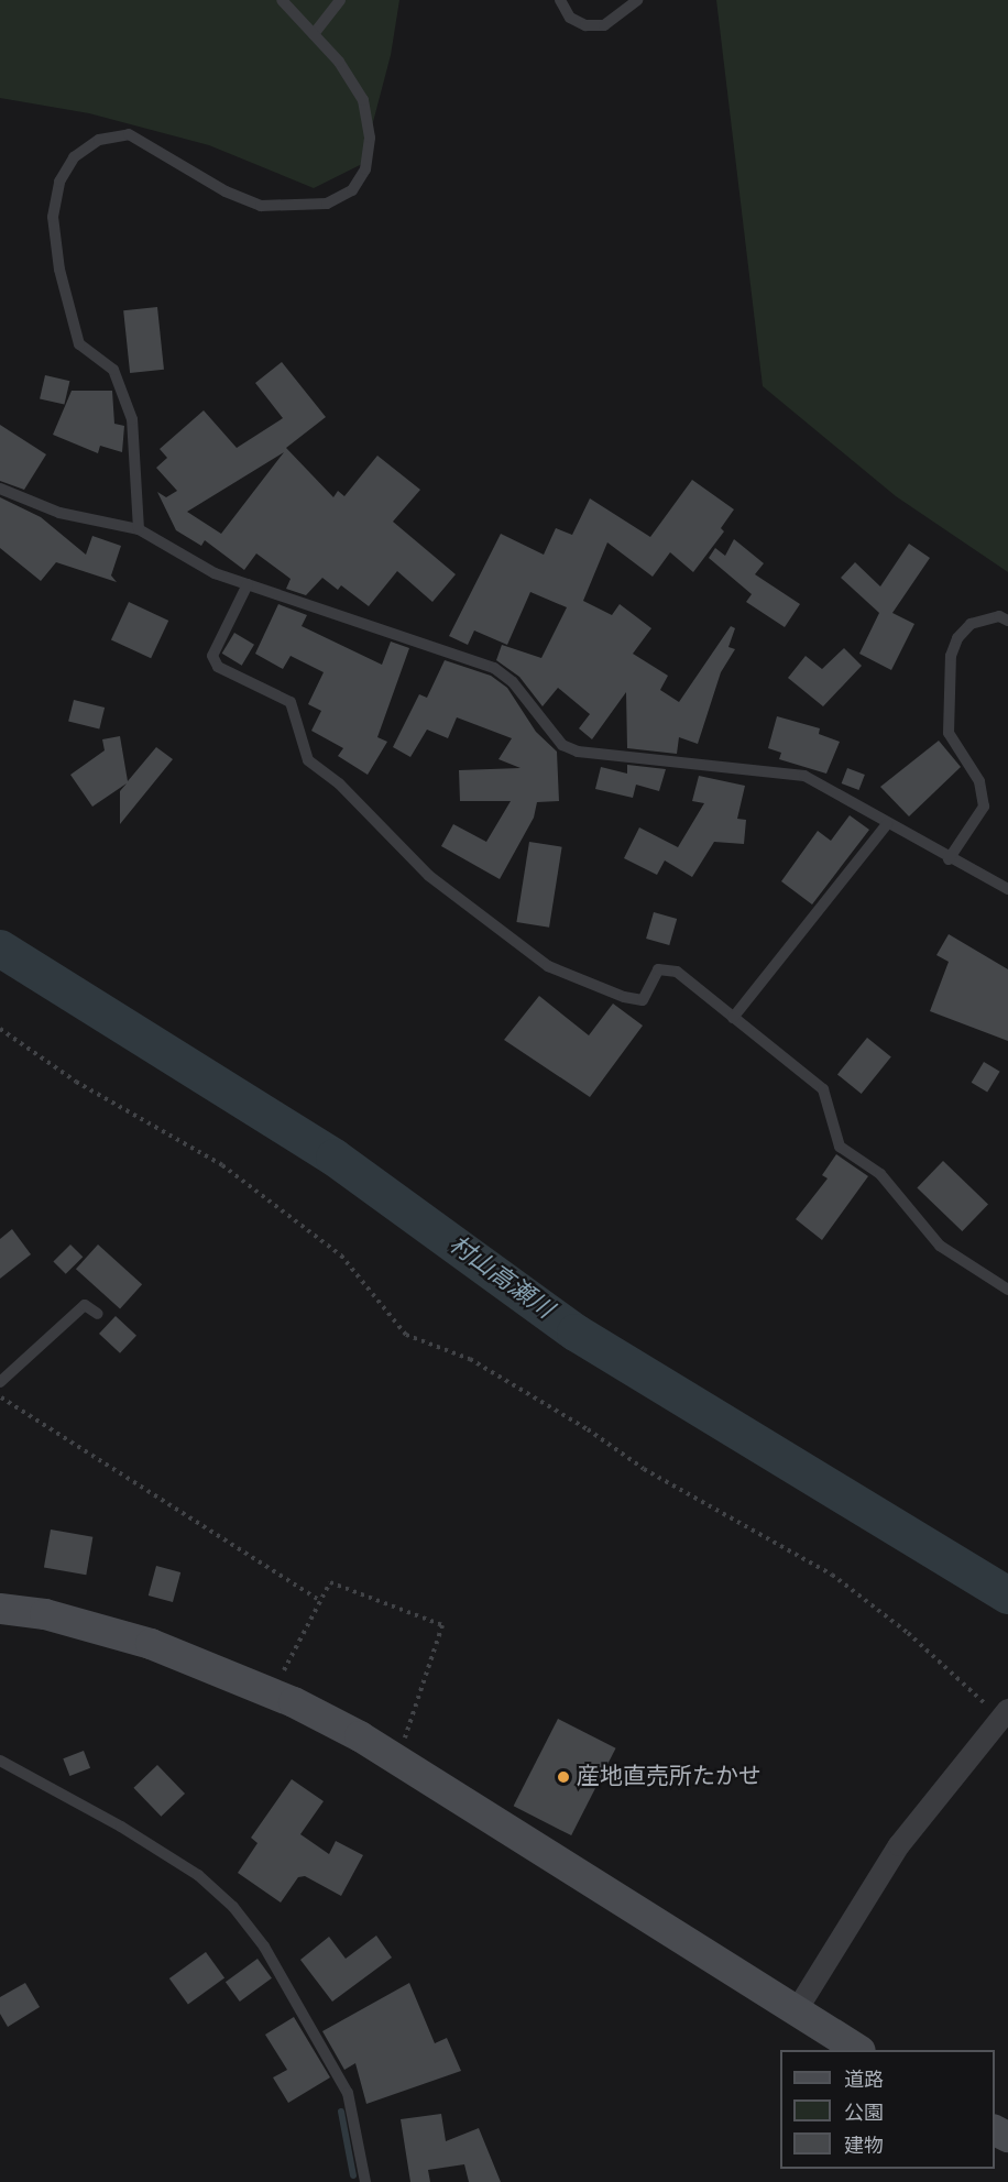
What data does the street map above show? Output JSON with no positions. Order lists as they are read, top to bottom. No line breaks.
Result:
{"water":["村山高瀬川"],"places":["産地直売所たかせ"],"legend":["道路","公園","建物"]}
